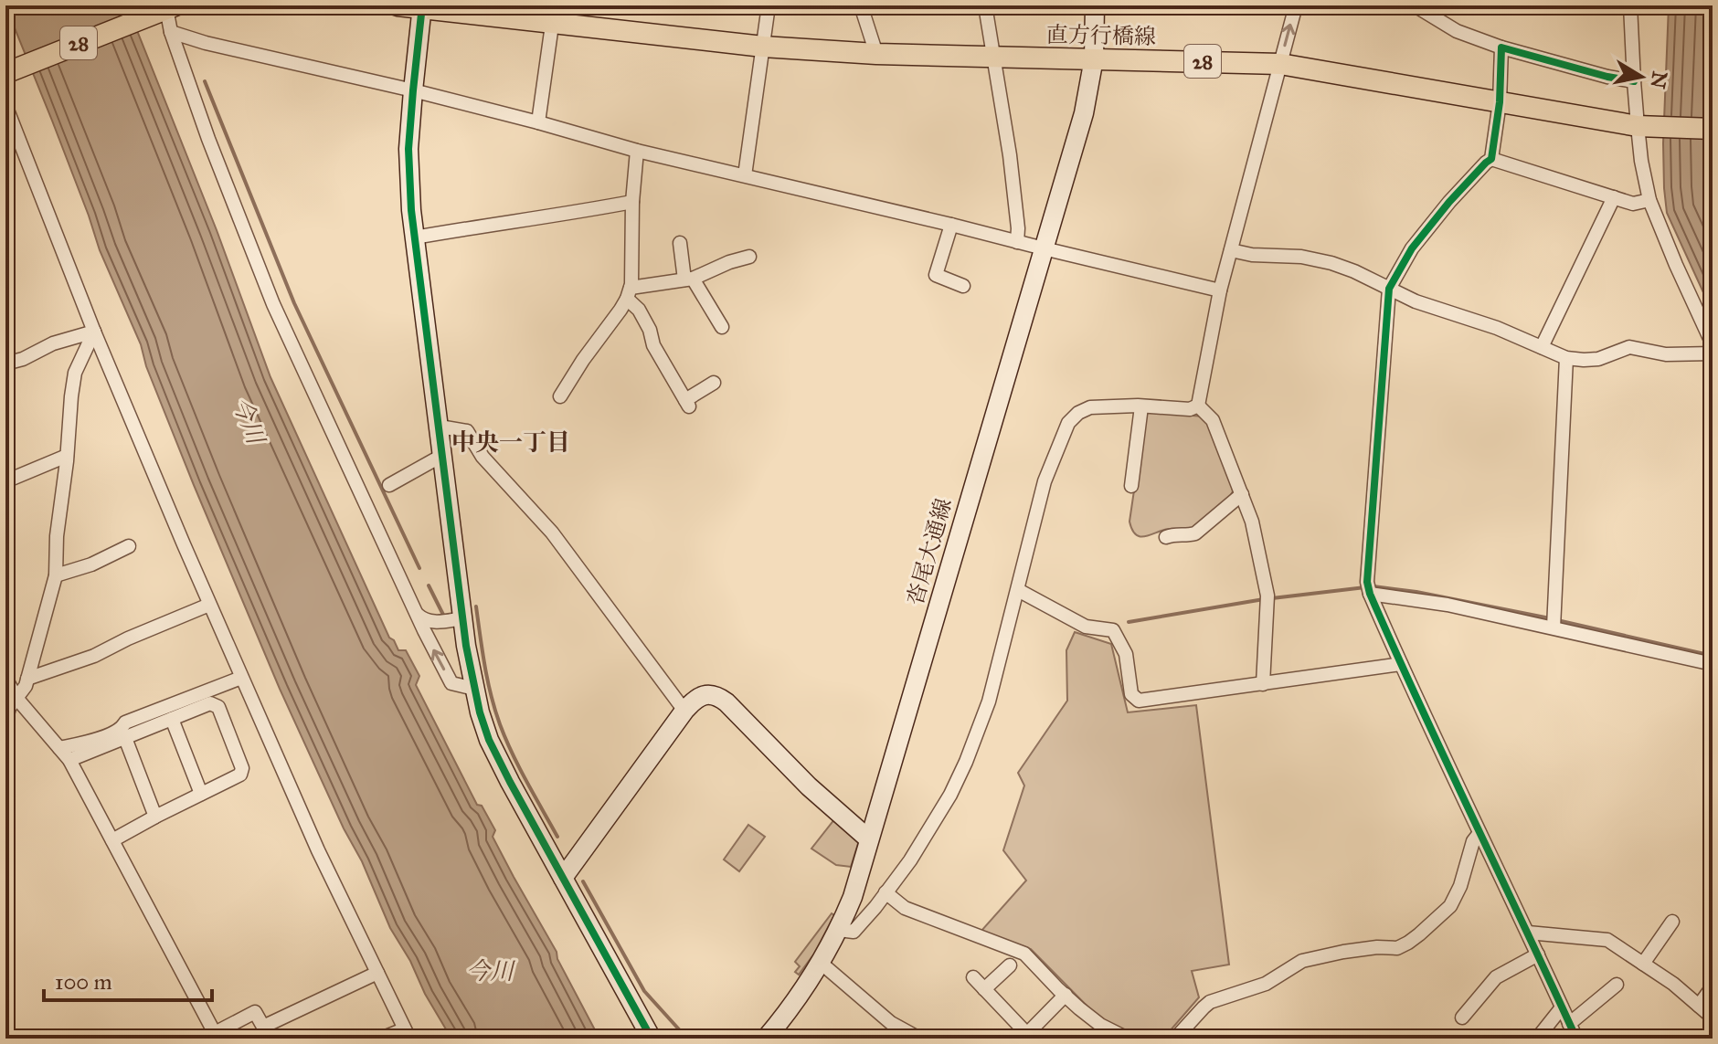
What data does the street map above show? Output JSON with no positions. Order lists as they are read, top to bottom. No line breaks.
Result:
{"streets":{"main road":["直方行橋線","28"],"street":["沓尾大通線"]},"crossings":[["直方行橋線","沓尾大通線"]],"districts":["中央一丁目"],"water":["今川"],"scale_bar":"100 m","north":"right"}
